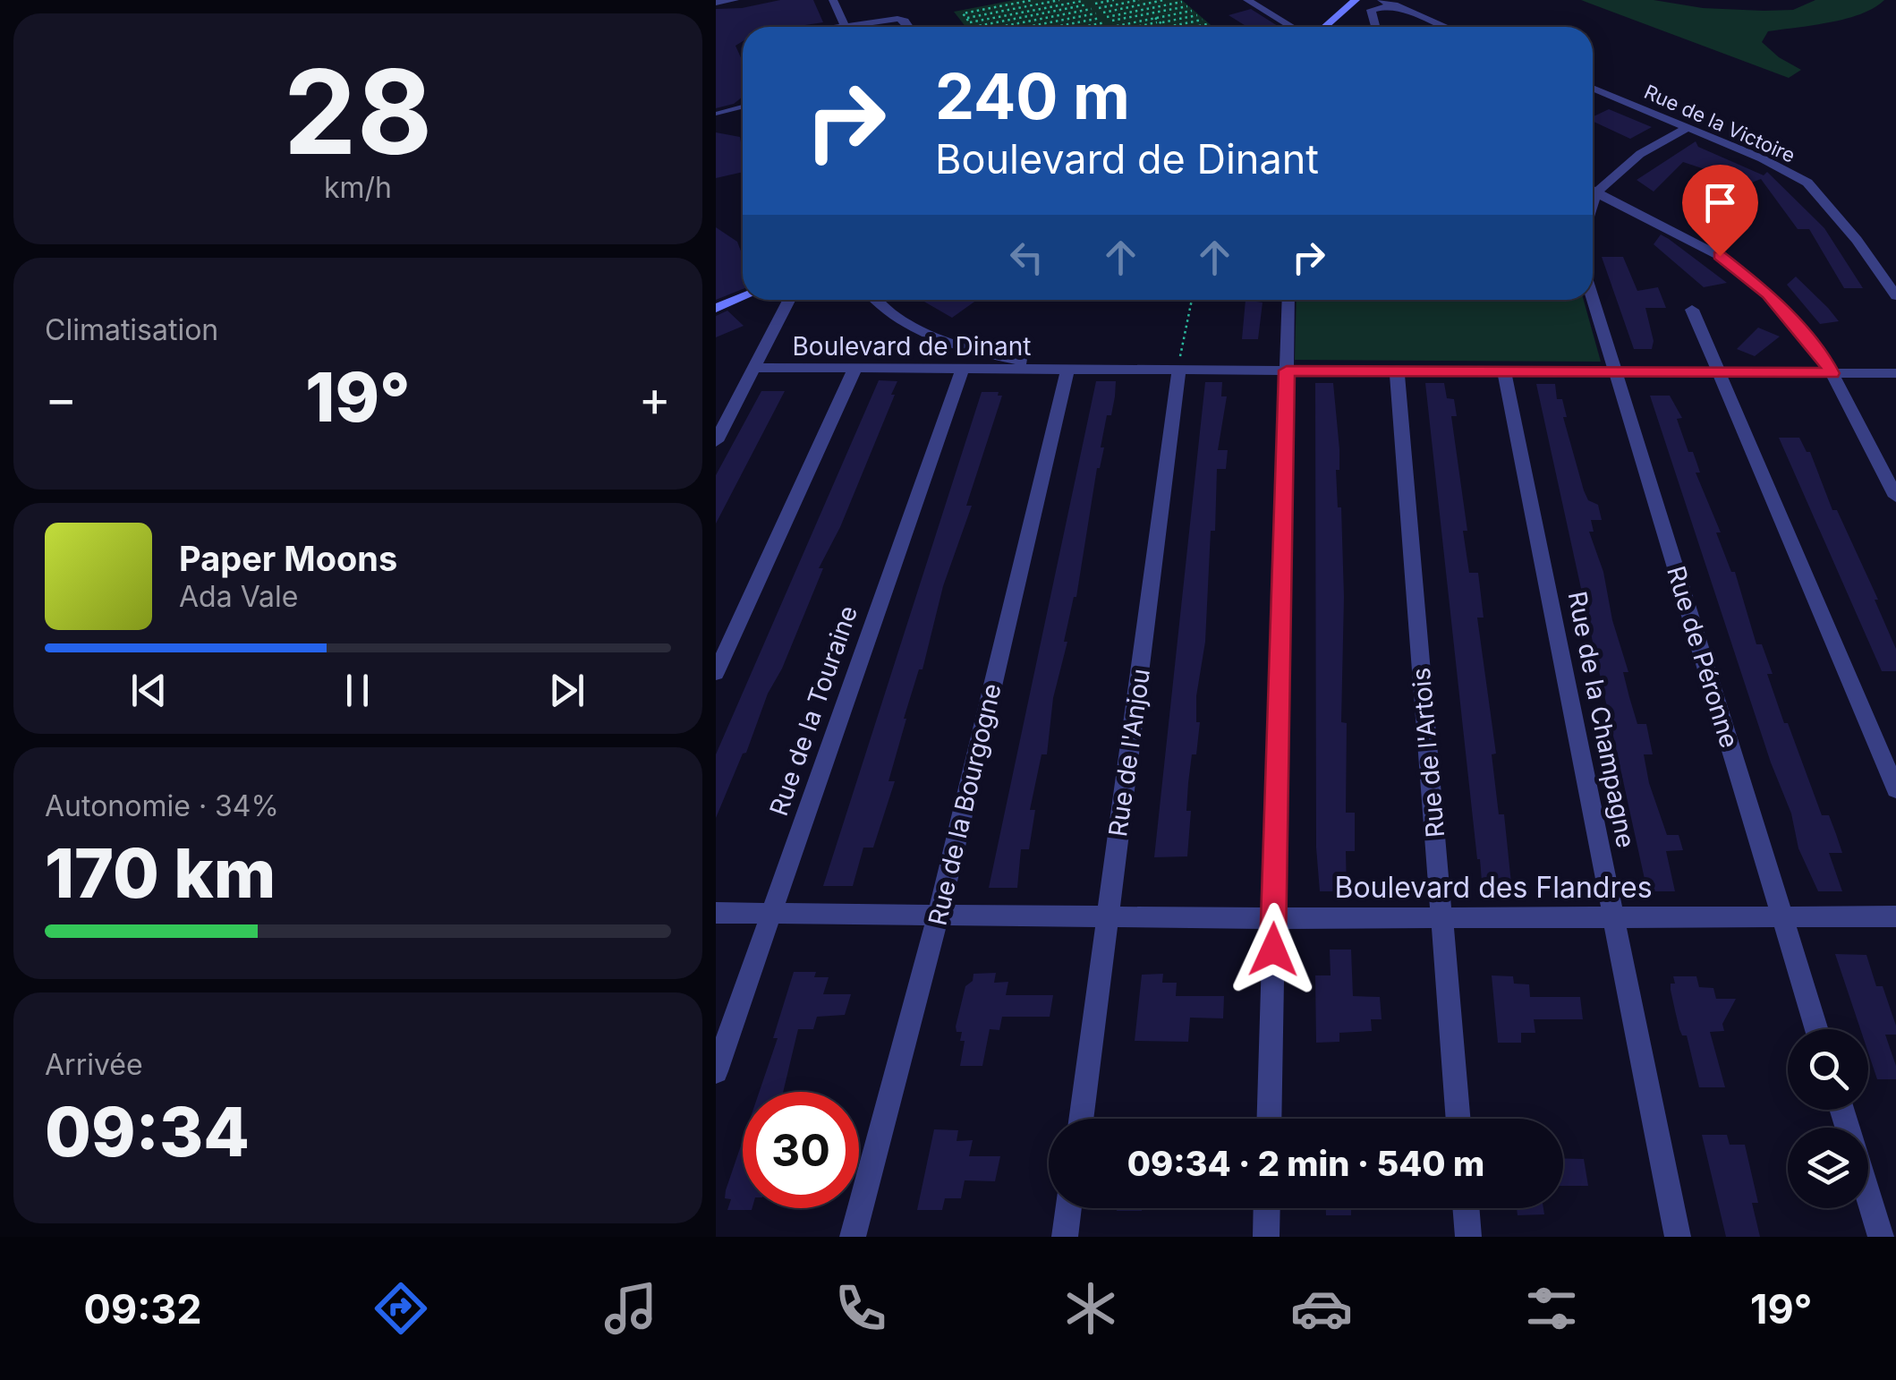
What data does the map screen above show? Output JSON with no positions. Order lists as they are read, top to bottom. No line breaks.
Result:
{"streets":{"street":["Rue de la Victoire","Boulevard de Dinant","Rue de Péronne","Rue de la Touraine","Rue de la Champagne","Rue de l'Anjou","Rue de l'Artois","Rue de la Bourgogne","Boulevard des Flandres"]},"crossings":[["Boulevard de Dinant","Rue de Péronne"],["Boulevard de Dinant","Rue de la Touraine"],["Boulevard de Dinant","Rue de la Champagne"],["Boulevard de Dinant","Rue de l'Anjou"],["Boulevard de Dinant","Rue de l'Artois"],["Boulevard de Dinant","Rue de la Bourgogne"],["Rue de Péronne","Boulevard des Flandres"],["Rue de la Touraine","Boulevard des Flandres"],["Rue de la Champagne","Boulevard des Flandres"],["Rue de l'Anjou","Boulevard des Flandres"],["Rue de l'Artois","Boulevard des Flandres"],["Rue de la Bourgogne","Boulevard des Flandres"]],"page":{"tile":[["28","km/h"],"Climatisation",["Autonomie · 34%","170 km"],["Arrivée","09:34"]],"turn":["240 m","Boulevard de Dinant"],"heat":["−","19°","+"],"song":["Paper Moons","Ada Vale"],"limit":"30","trip":"09:34 · 2 min · 540 m","tabs":["09:32","19°"]}}
